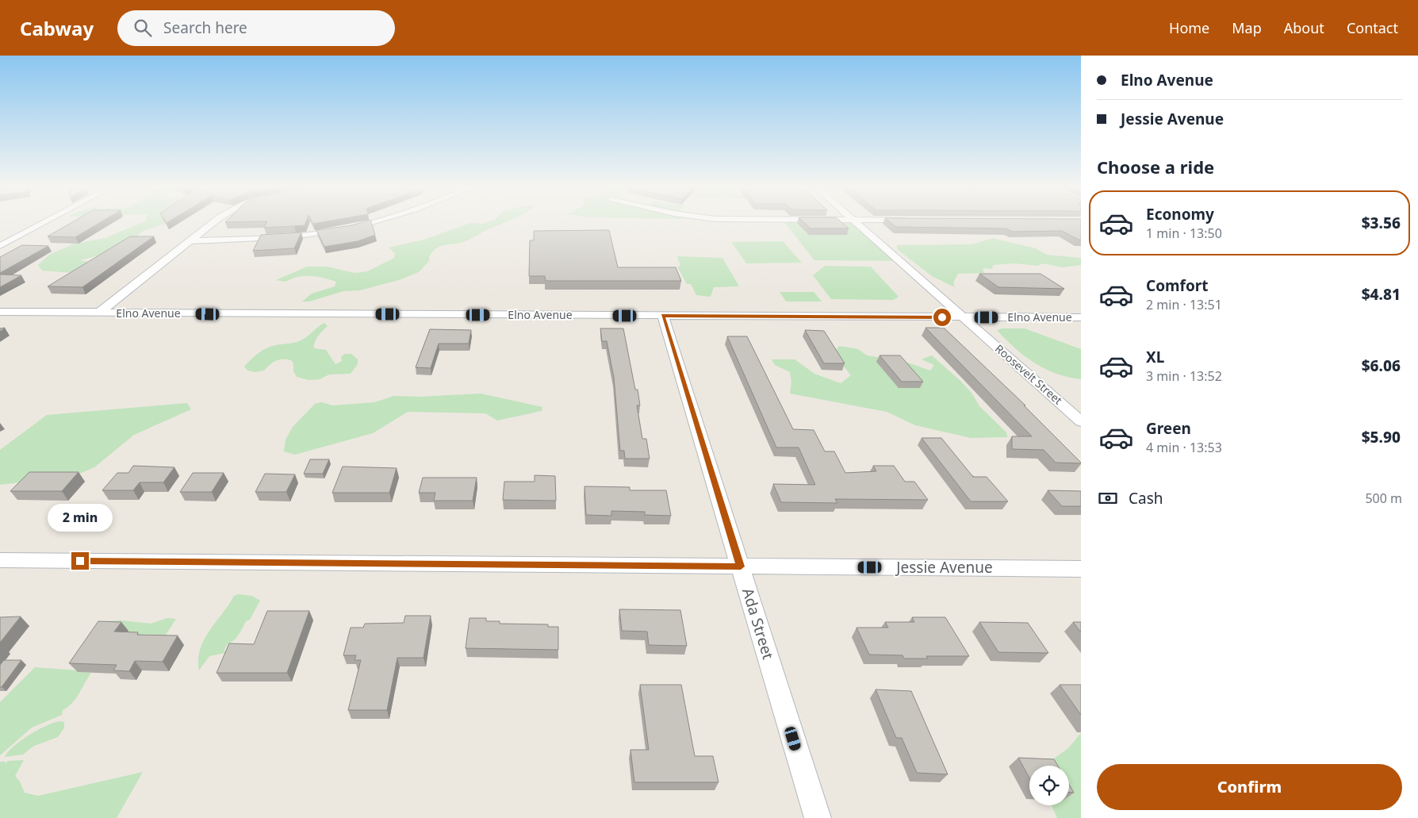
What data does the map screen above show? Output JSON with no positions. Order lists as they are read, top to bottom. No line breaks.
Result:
{"streets":{"street":["Elno Avenue","Roosevelt Street","Jessie Avenue","Ada Street"]},"crossings":[["Elno Avenue","Roosevelt Street"],["Elno Avenue","Ada Street"],["Jessie Avenue","Ada Street"]],"page":{"header":"Cabway","search":"Search here","nav":["Home","Map","About","Contact"],"banner":["Elno Avenue","Jessie Avenue"],"heading":"Choose a ride","list":[{"name":"Economy","note":"1 min · 13:50","value":"$3.56"},{"name":"Comfort","note":"2 min · 13:51","value":"$4.81"},{"name":"XL","note":"3 min · 13:52","value":"$6.06"},{"name":"Green","note":"4 min · 13:53","value":"$5.90"}],"pay":["Cash","500 m"],"bubble":"2 min","buttons":"Confirm"}}
